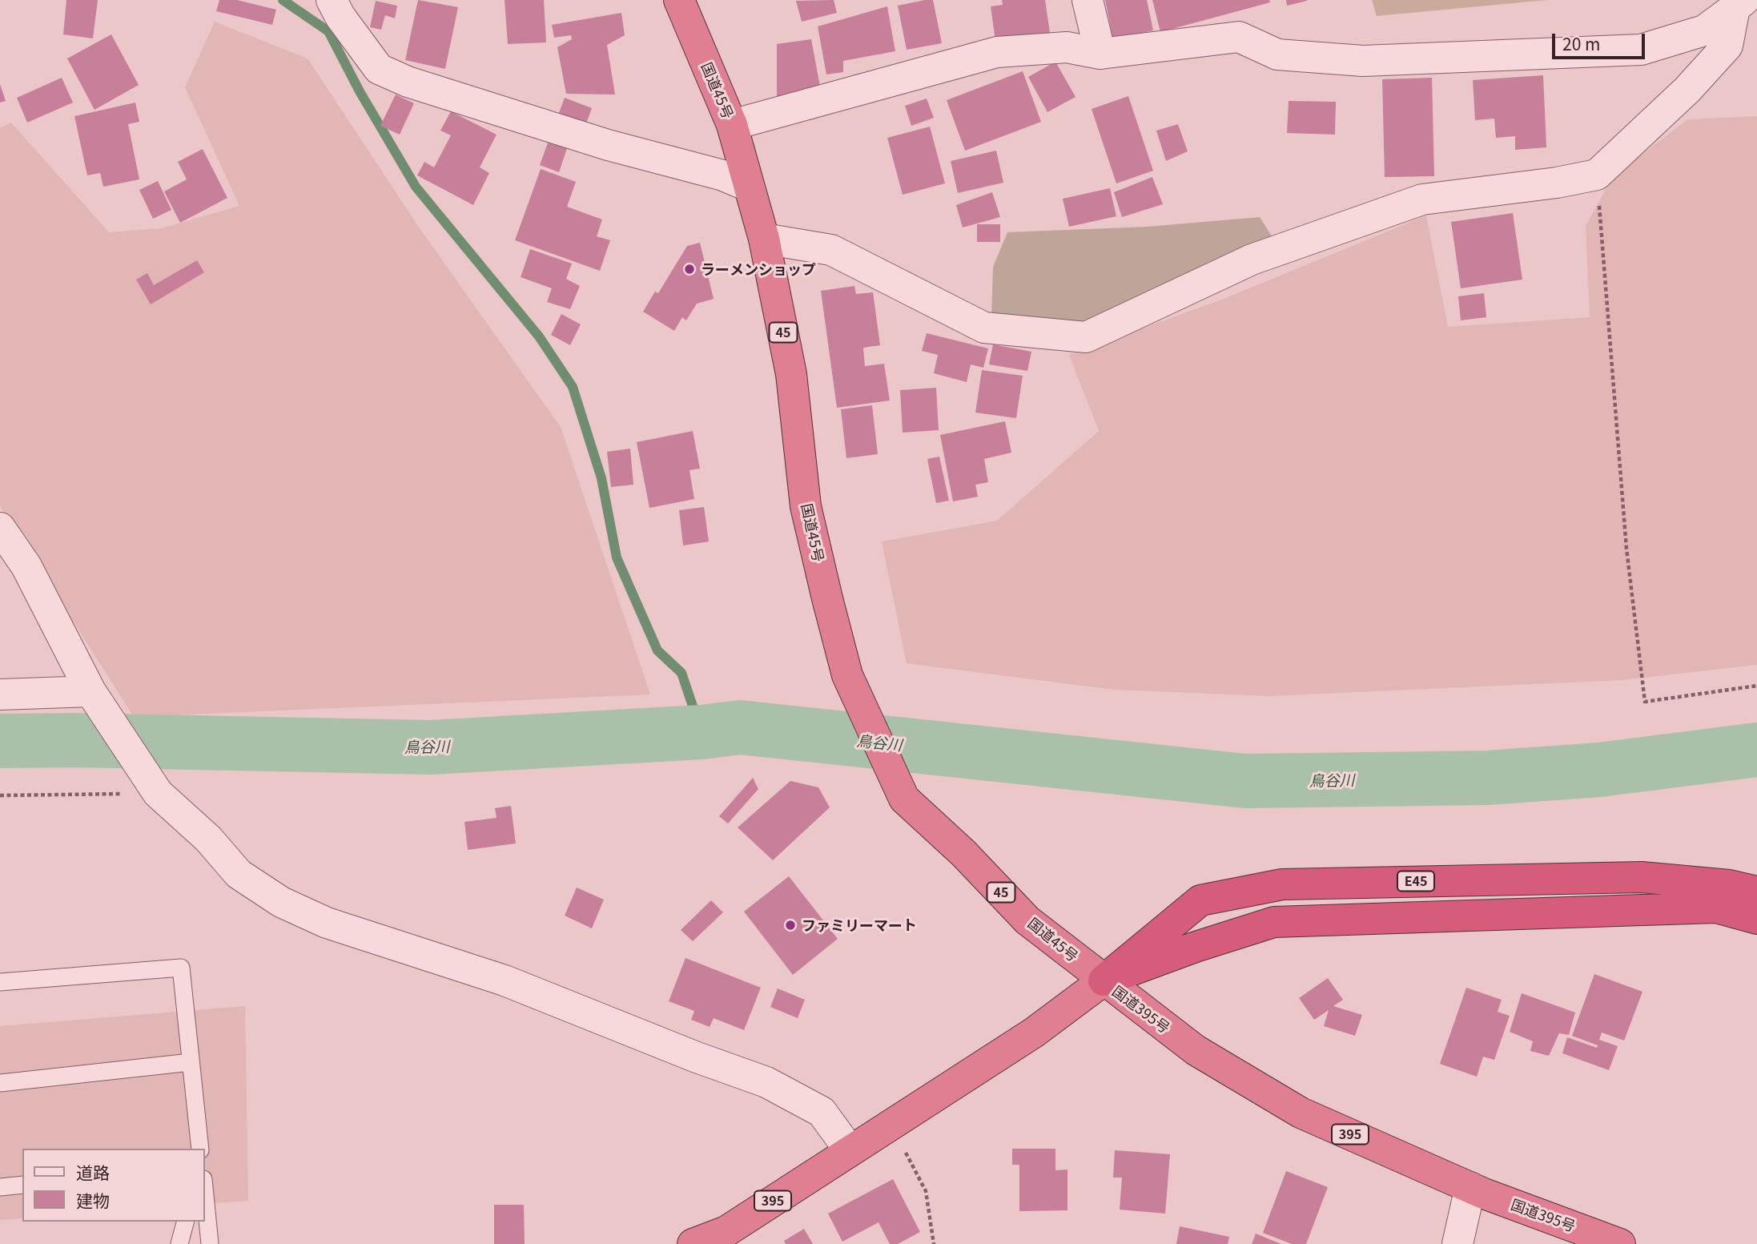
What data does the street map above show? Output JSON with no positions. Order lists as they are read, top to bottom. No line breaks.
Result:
{"streets":{"highway":["国道45号","45","E45","国道395号","395"]},"crossings":[["国道45号","E45"],["国道45号","国道395号"],["E45","国道395号"]],"water":["鳥谷川"],"places":["ラーメンショップ","ファミリーマート"],"legend":["道路","建物"],"scale_bar":"20 m"}
